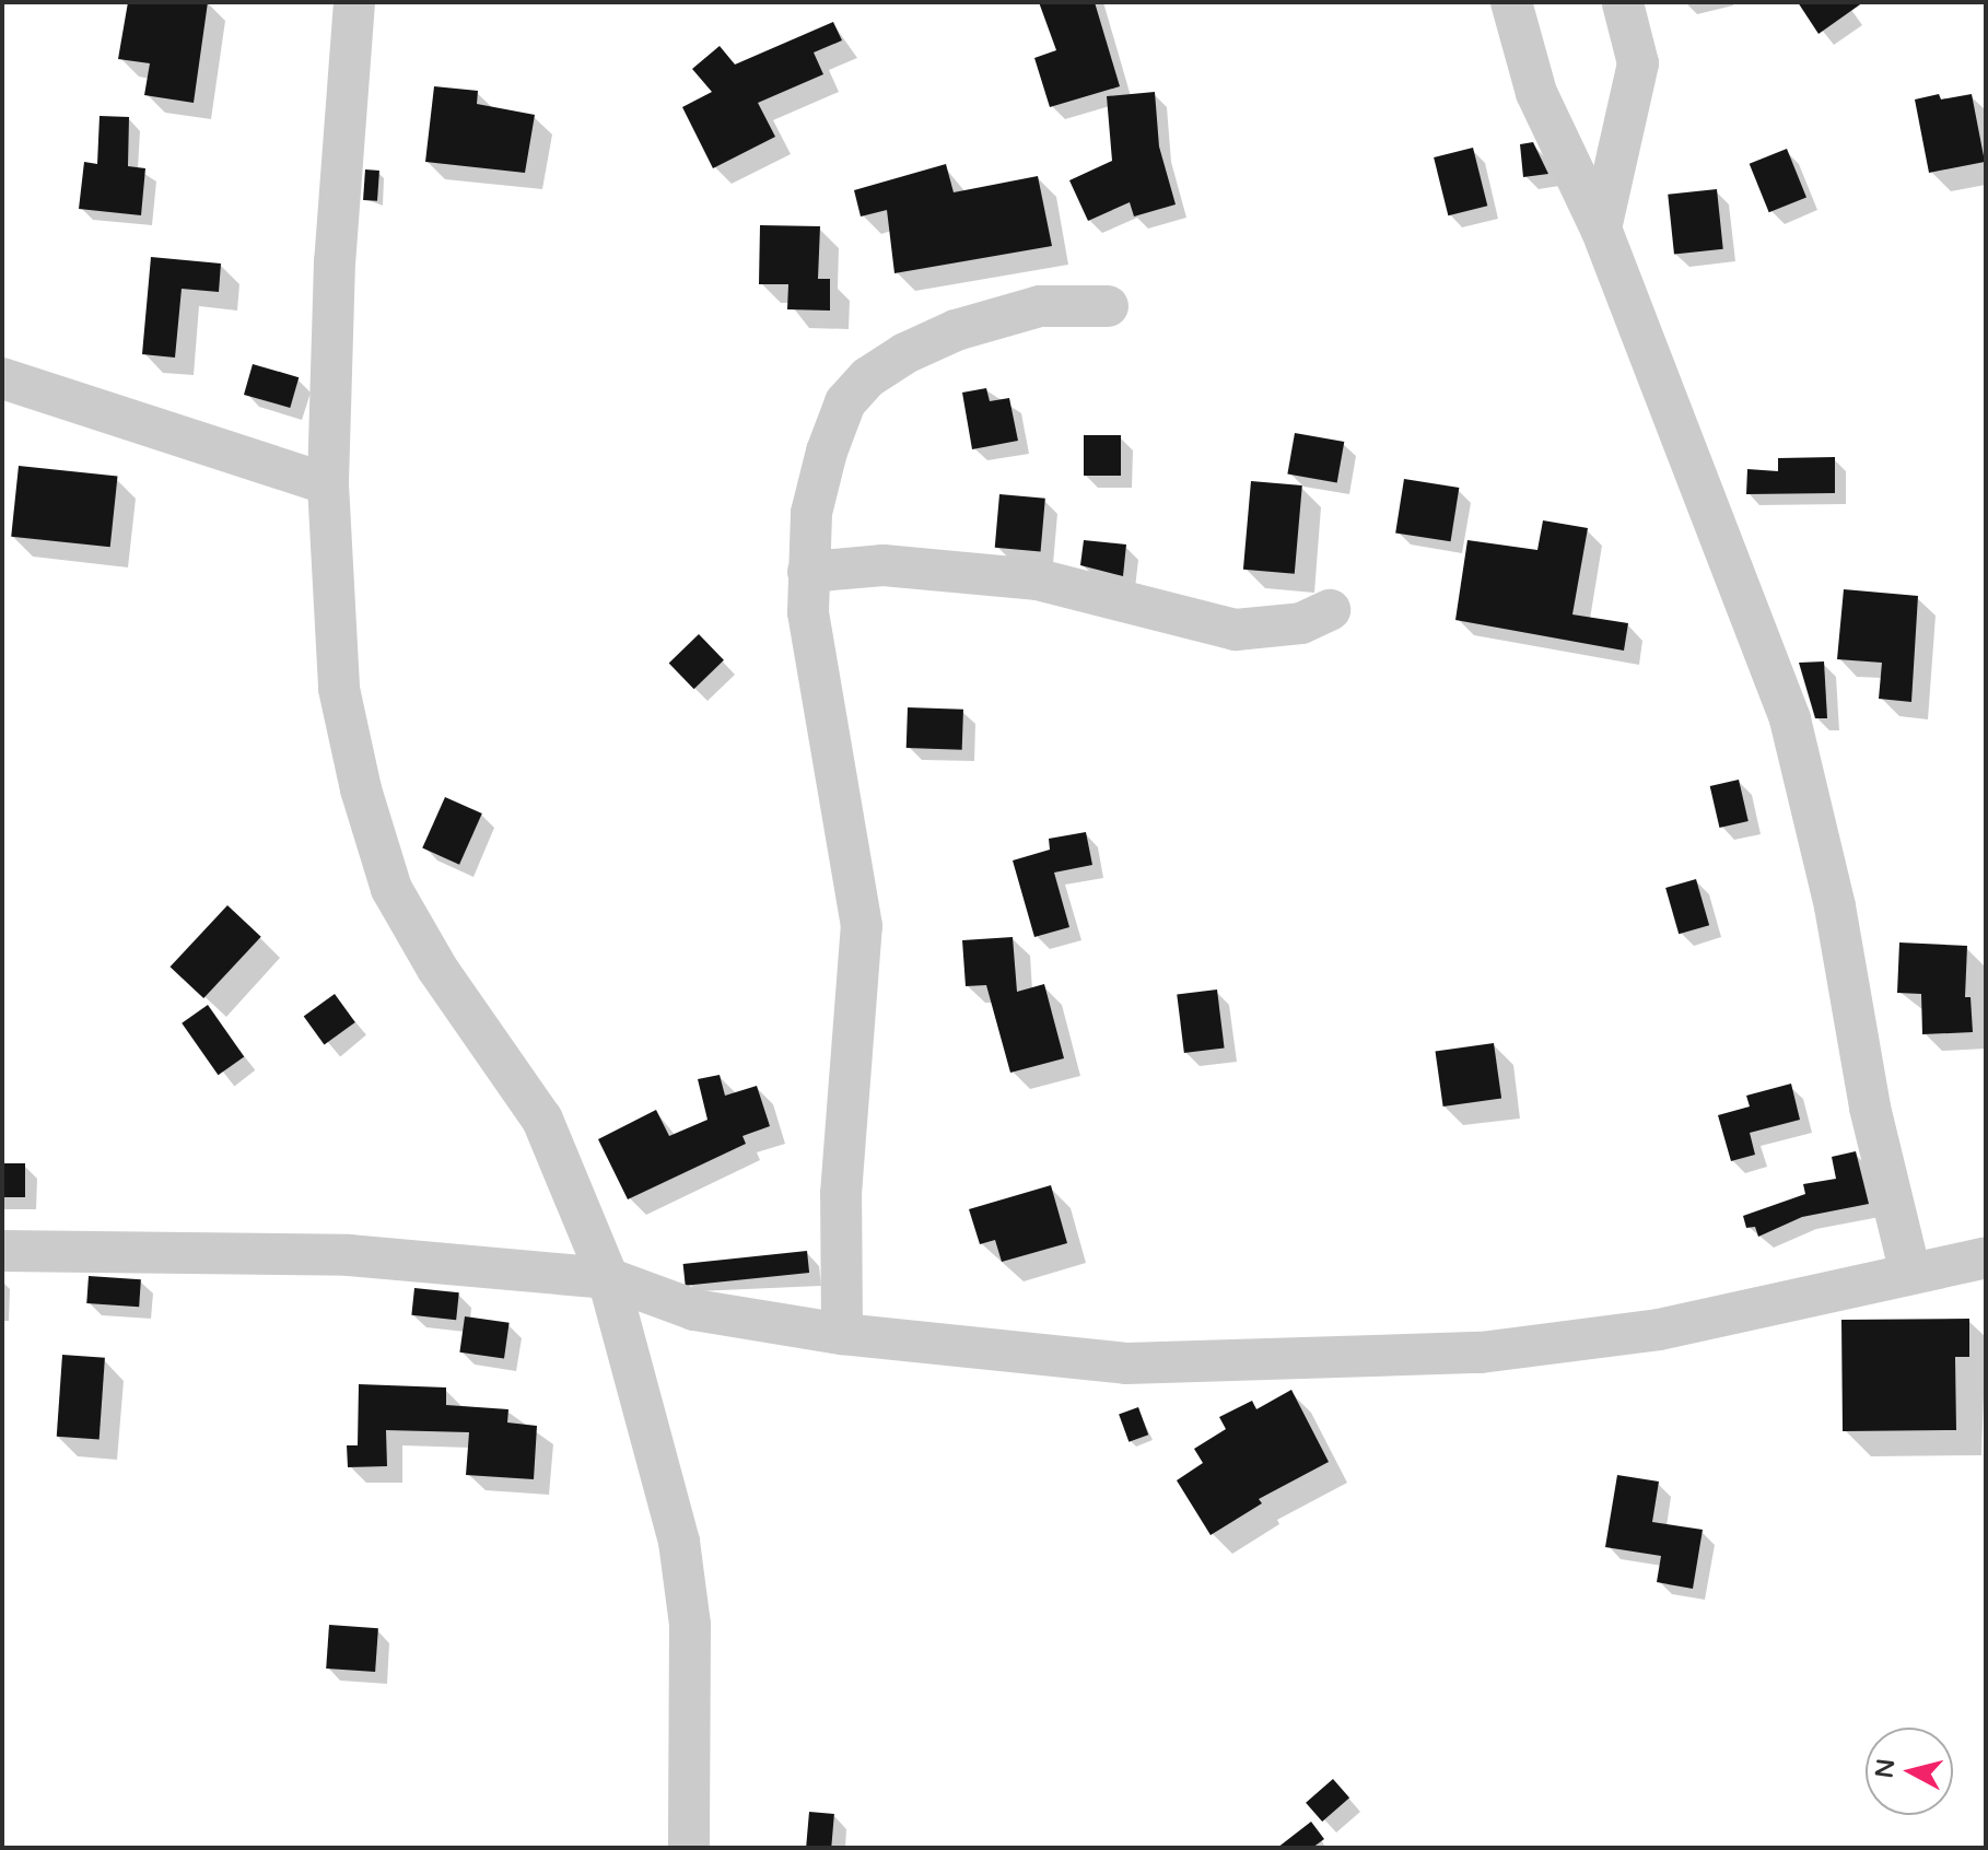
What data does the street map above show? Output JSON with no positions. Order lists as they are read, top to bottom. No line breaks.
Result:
{"north":"left"}
